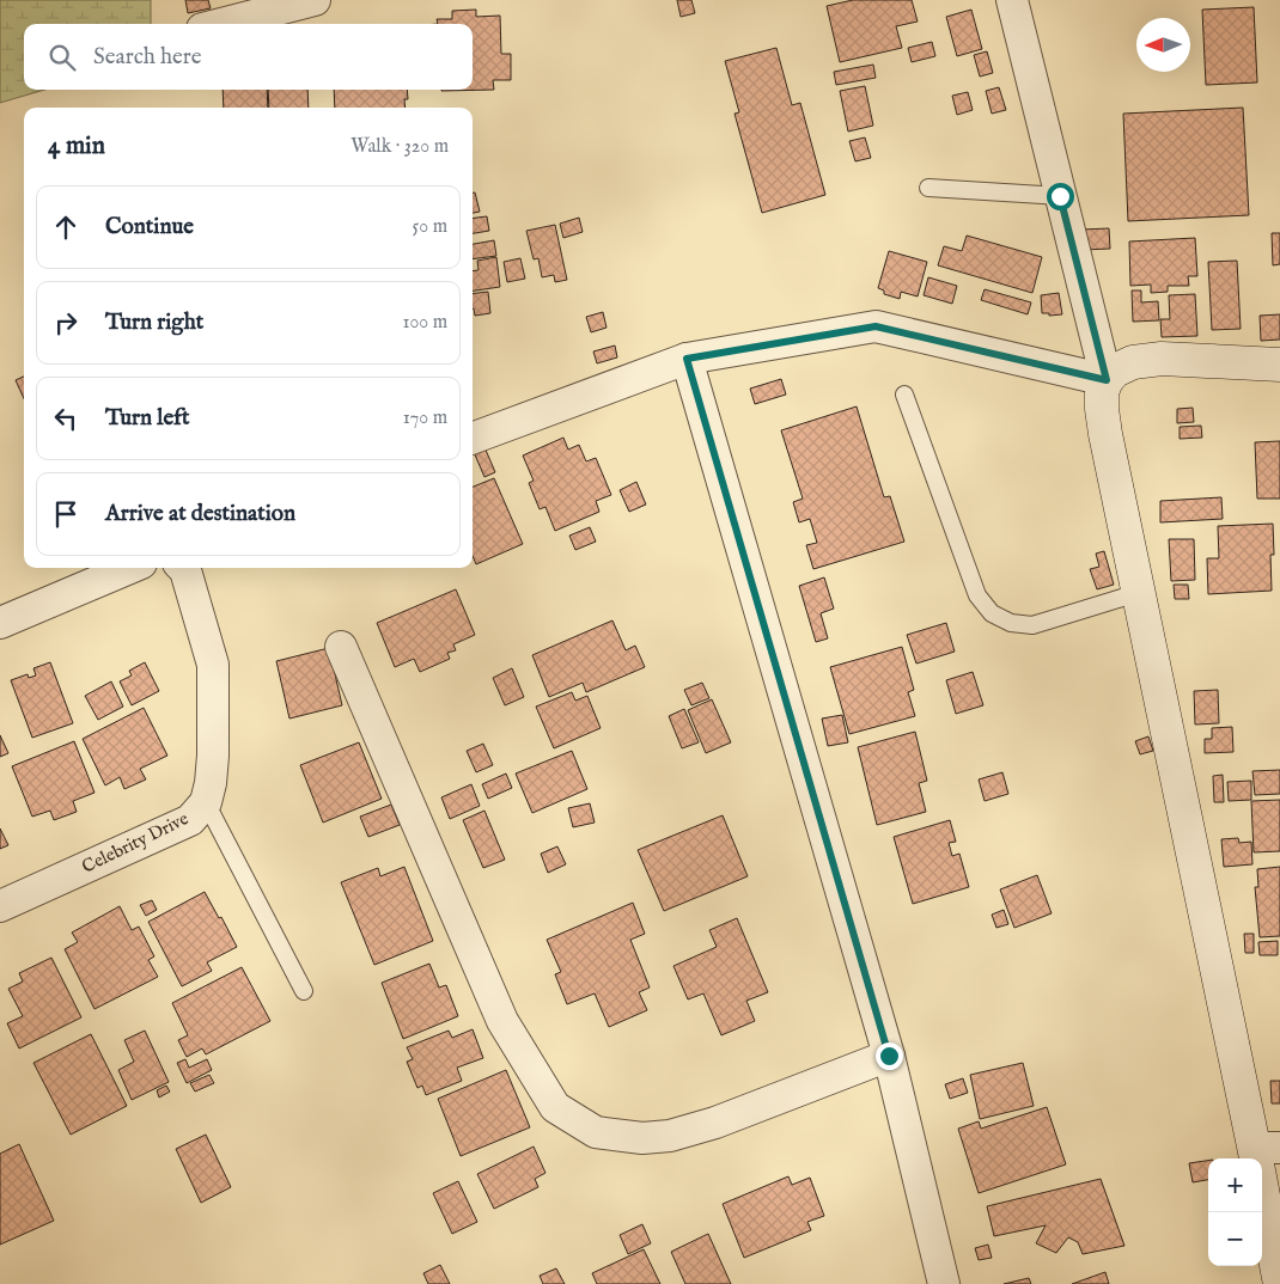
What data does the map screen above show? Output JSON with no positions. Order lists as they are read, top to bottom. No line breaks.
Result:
{"streets":{"street":["Celebrity Drive"]},"north":"left","page":{"search":"Search here","heading":["4 min","Walk · 320 m"],"list":[["Continue","50 m"],["Turn right","100 m"],["Turn left","170 m"],"Arrive at destination"],"map_buttons":["+","−"]}}
